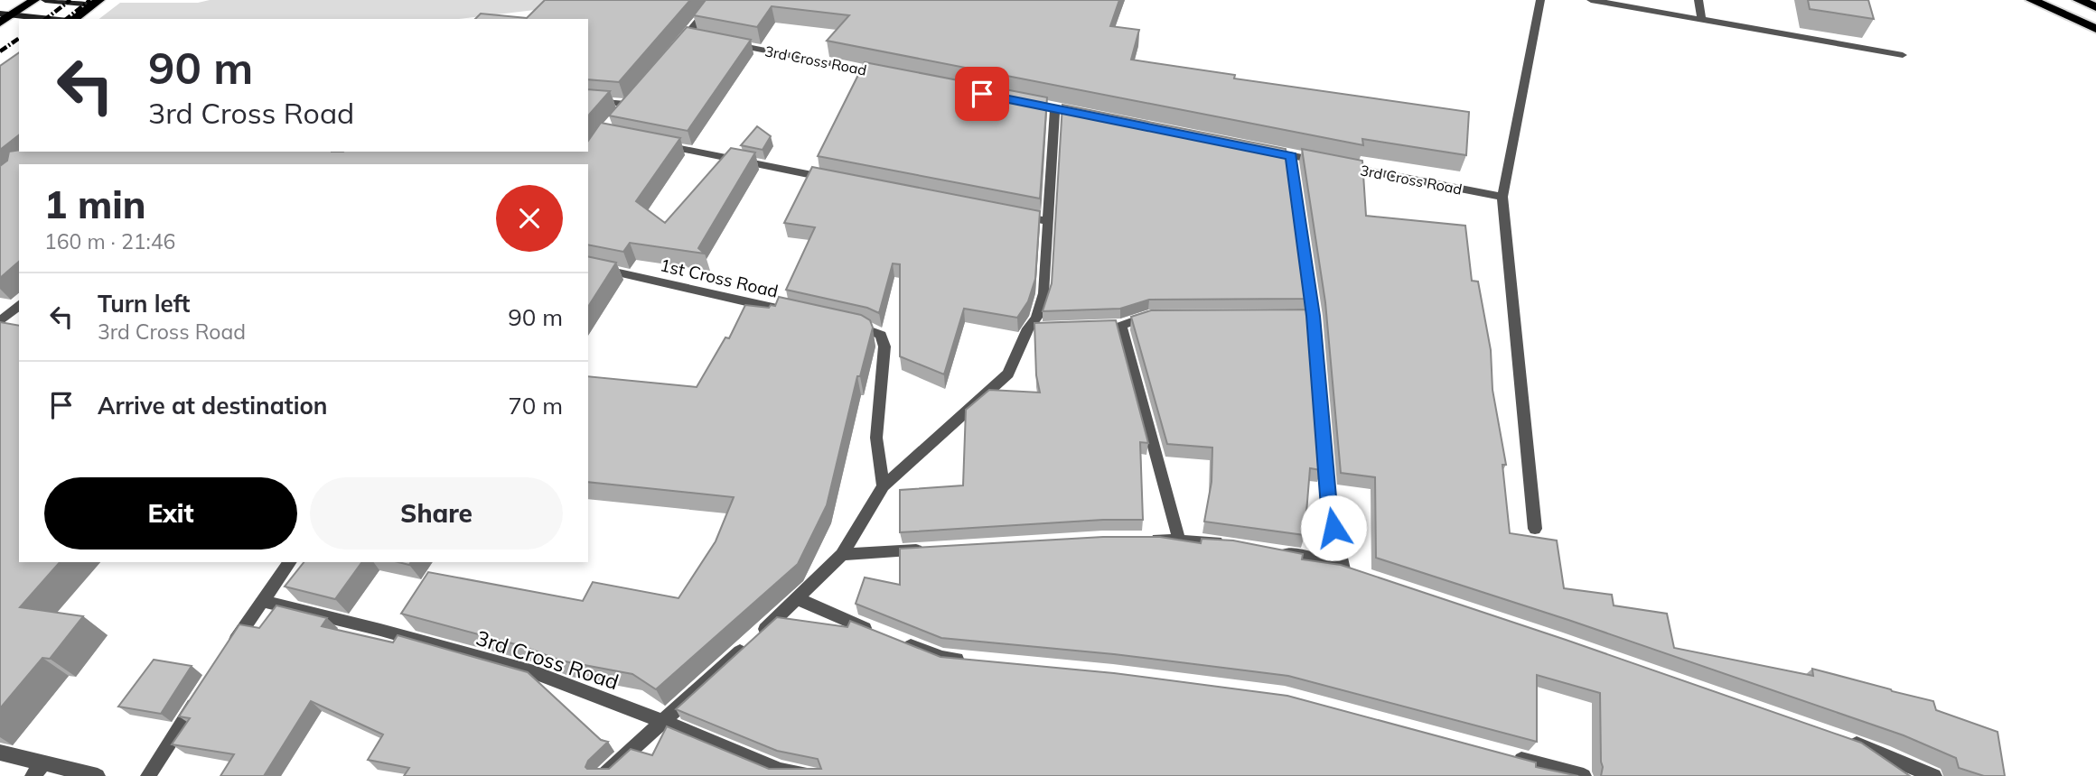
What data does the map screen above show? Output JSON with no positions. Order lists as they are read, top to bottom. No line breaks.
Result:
{"streets":{"street":["3rd Cross Road","1st Cross Road"]},"page":{"turn":["90 m","3rd Cross Road"],"heading":["1 min","160 m · 21:46"],"list":[{"name":"Turn left","note":"3rd Cross Road","value":"90 m"},{"name":"Arrive at destination","value":"70 m"}],"buttons":["Exit","Share"]}}
